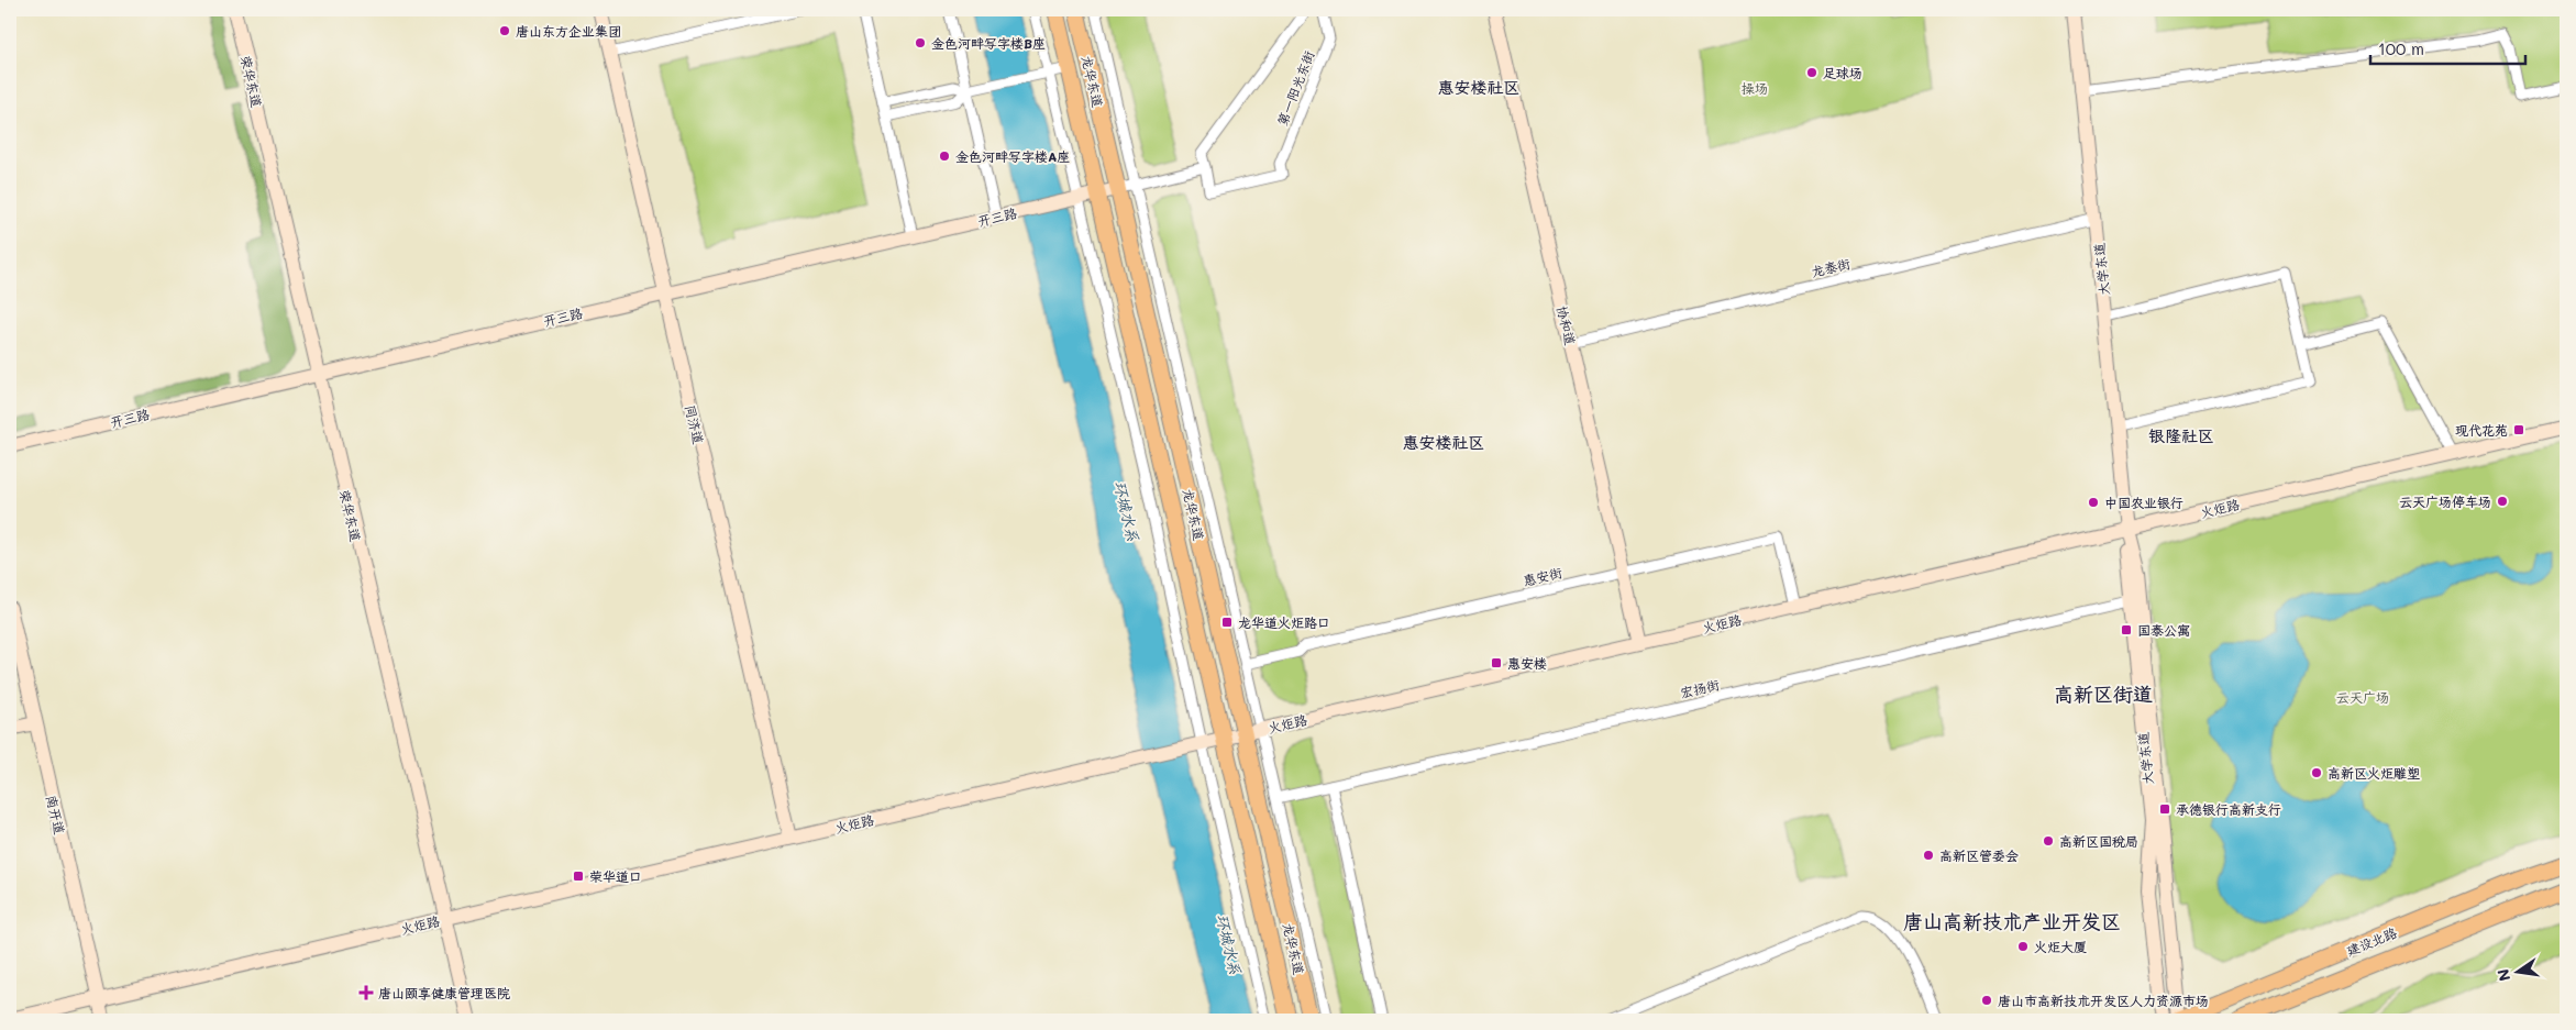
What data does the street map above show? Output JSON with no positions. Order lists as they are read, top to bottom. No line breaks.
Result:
{"streets":{"main road":["龙华东道","建设北路"],"street":["荣华东道","第一阳光东街","开三路","龙泰街","大学东道","协和道","同济道","火炬路","惠安街","宏扬街","南开道"]},"crossings":[["荣华东道","开三路"],["荣华东道","火炬路"],["龙华东道","开三路"],["龙华东道","火炬路"],["开三路","同济道"],["龙泰街","大学东道"],["龙泰街","协和道"],["大学东道","火炬路"],["大学东道","宏扬街"],["大学东道","建设北路"],["协和道","火炬路"],["协和道","惠安街"],["同济道","火炬路"],["火炬路","惠安街"],["火炬路","南开道"]],"districts":["惠安楼社区","银隆社区","惠安楼社区","高新区街道","唐山高新技术产业开发区"],"water":["环城水系"],"parks":["操场","云天广场"],"places":{"other":["唐山东方企业集团","金色河畔写字楼B座","足球场","金色河畔写字楼A座","云天广场停车场","中国农业银行","高新区火炬雕塑","高新区国税局","高新区管委会","火炬大厦","唐山市高新技术开发区人力资源市场"],"transit":["现代花苑","龙华道火炬路口","国泰公寓","惠安楼","承德银行高新支行","荣华道口"],"health":["唐山颐享健康管理医院"]},"scale_bar":"100 m","north":"left"}
